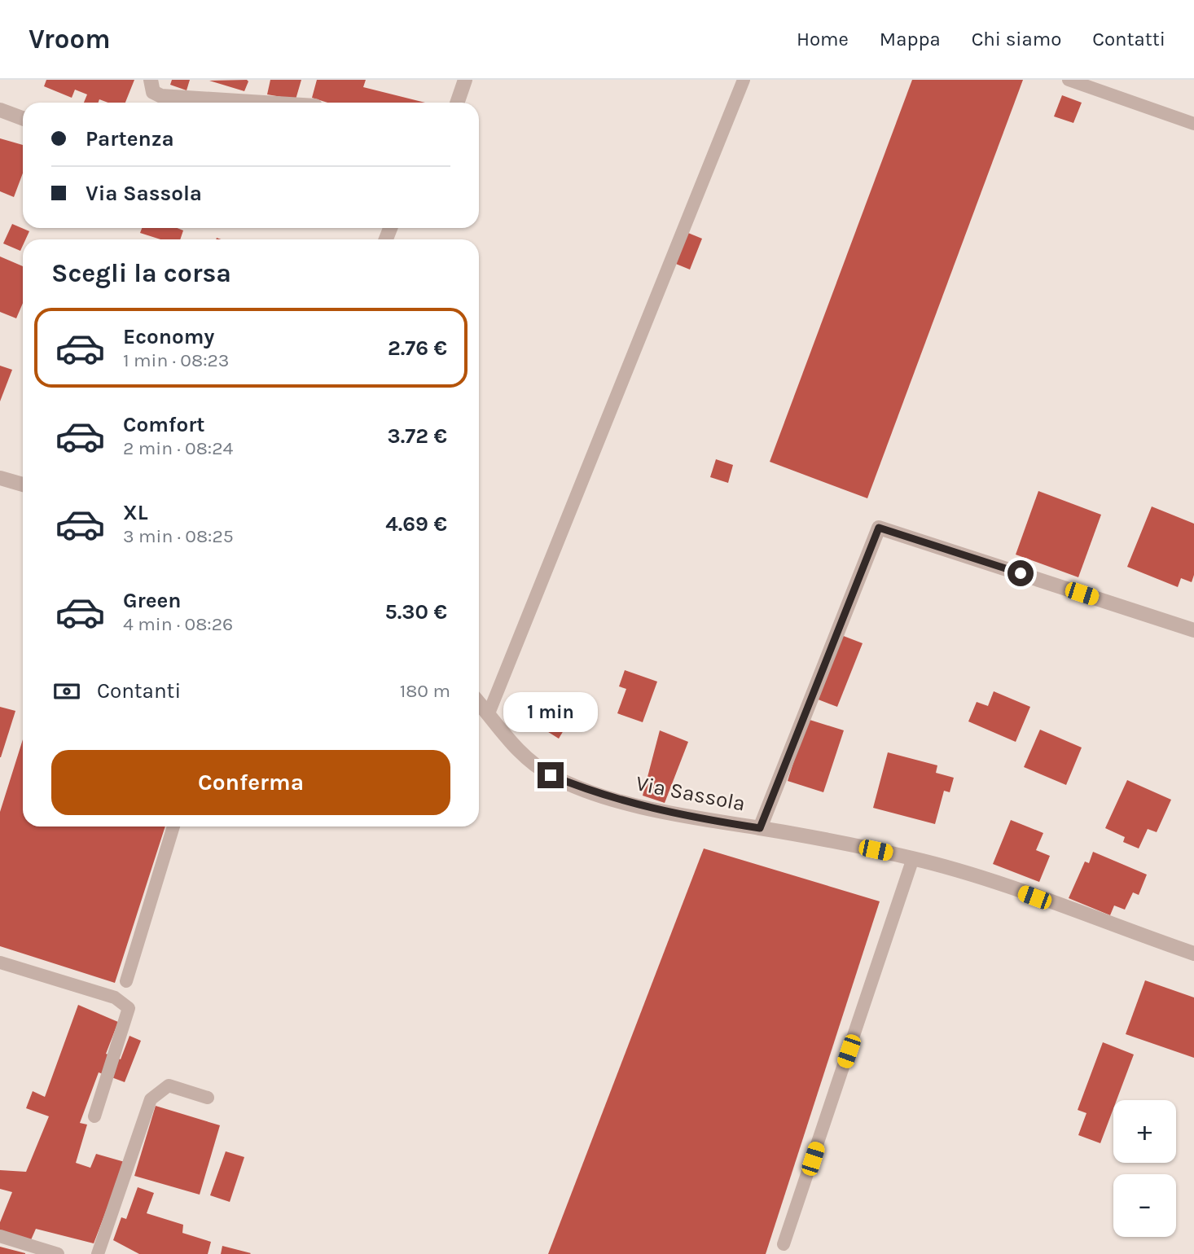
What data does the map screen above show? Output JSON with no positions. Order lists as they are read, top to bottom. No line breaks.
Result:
{"streets":{"street":["Via Sassola"]},"page":{"header":"Vroom","nav":["Home","Mappa","Chi siamo","Contatti"],"banner":["Partenza","Via Sassola"],"heading":"Scegli la corsa","list":[{"name":"Economy","note":"1 min · 08:23","value":"2.76 €"},{"name":"Comfort","note":"2 min · 08:24","value":"3.72 €"},{"name":"XL","note":"3 min · 08:25","value":"4.69 €"},{"name":"Green","note":"4 min · 08:26","value":"5.30 €"}],"pay":["Contanti","180 m"],"bubble":"1 min","buttons":"Conferma","map_buttons":["+","−"]}}
